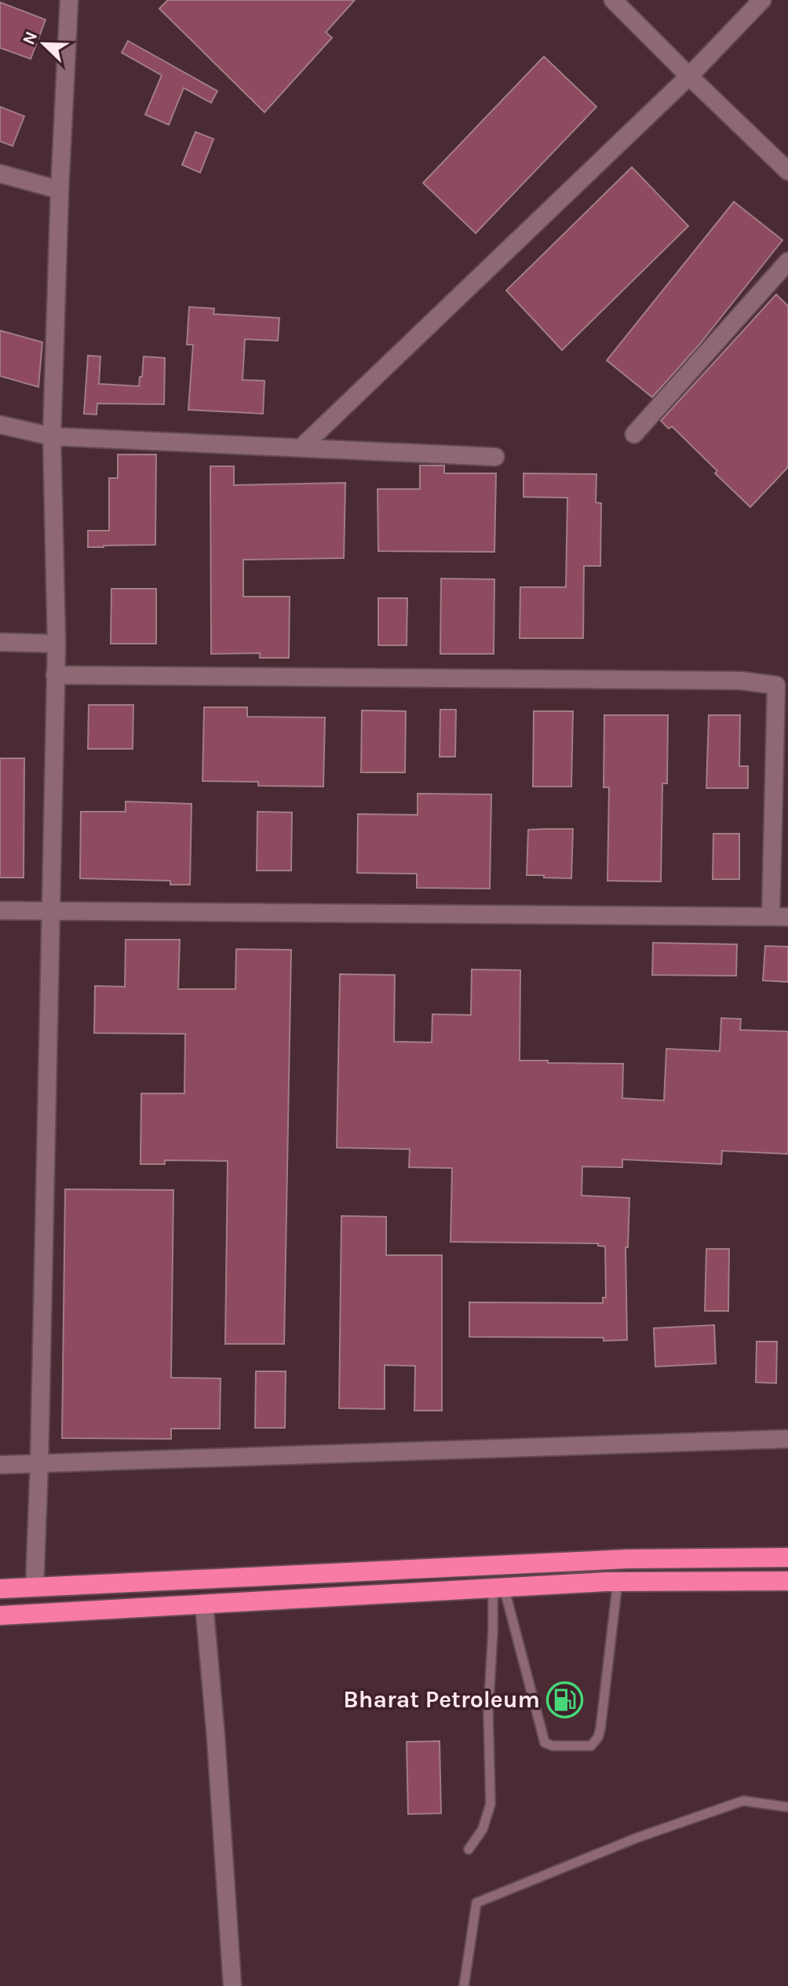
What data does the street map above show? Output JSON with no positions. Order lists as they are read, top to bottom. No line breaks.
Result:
{"places":{"fuel station":["Bharat Petroleum"]},"north":"top left"}
